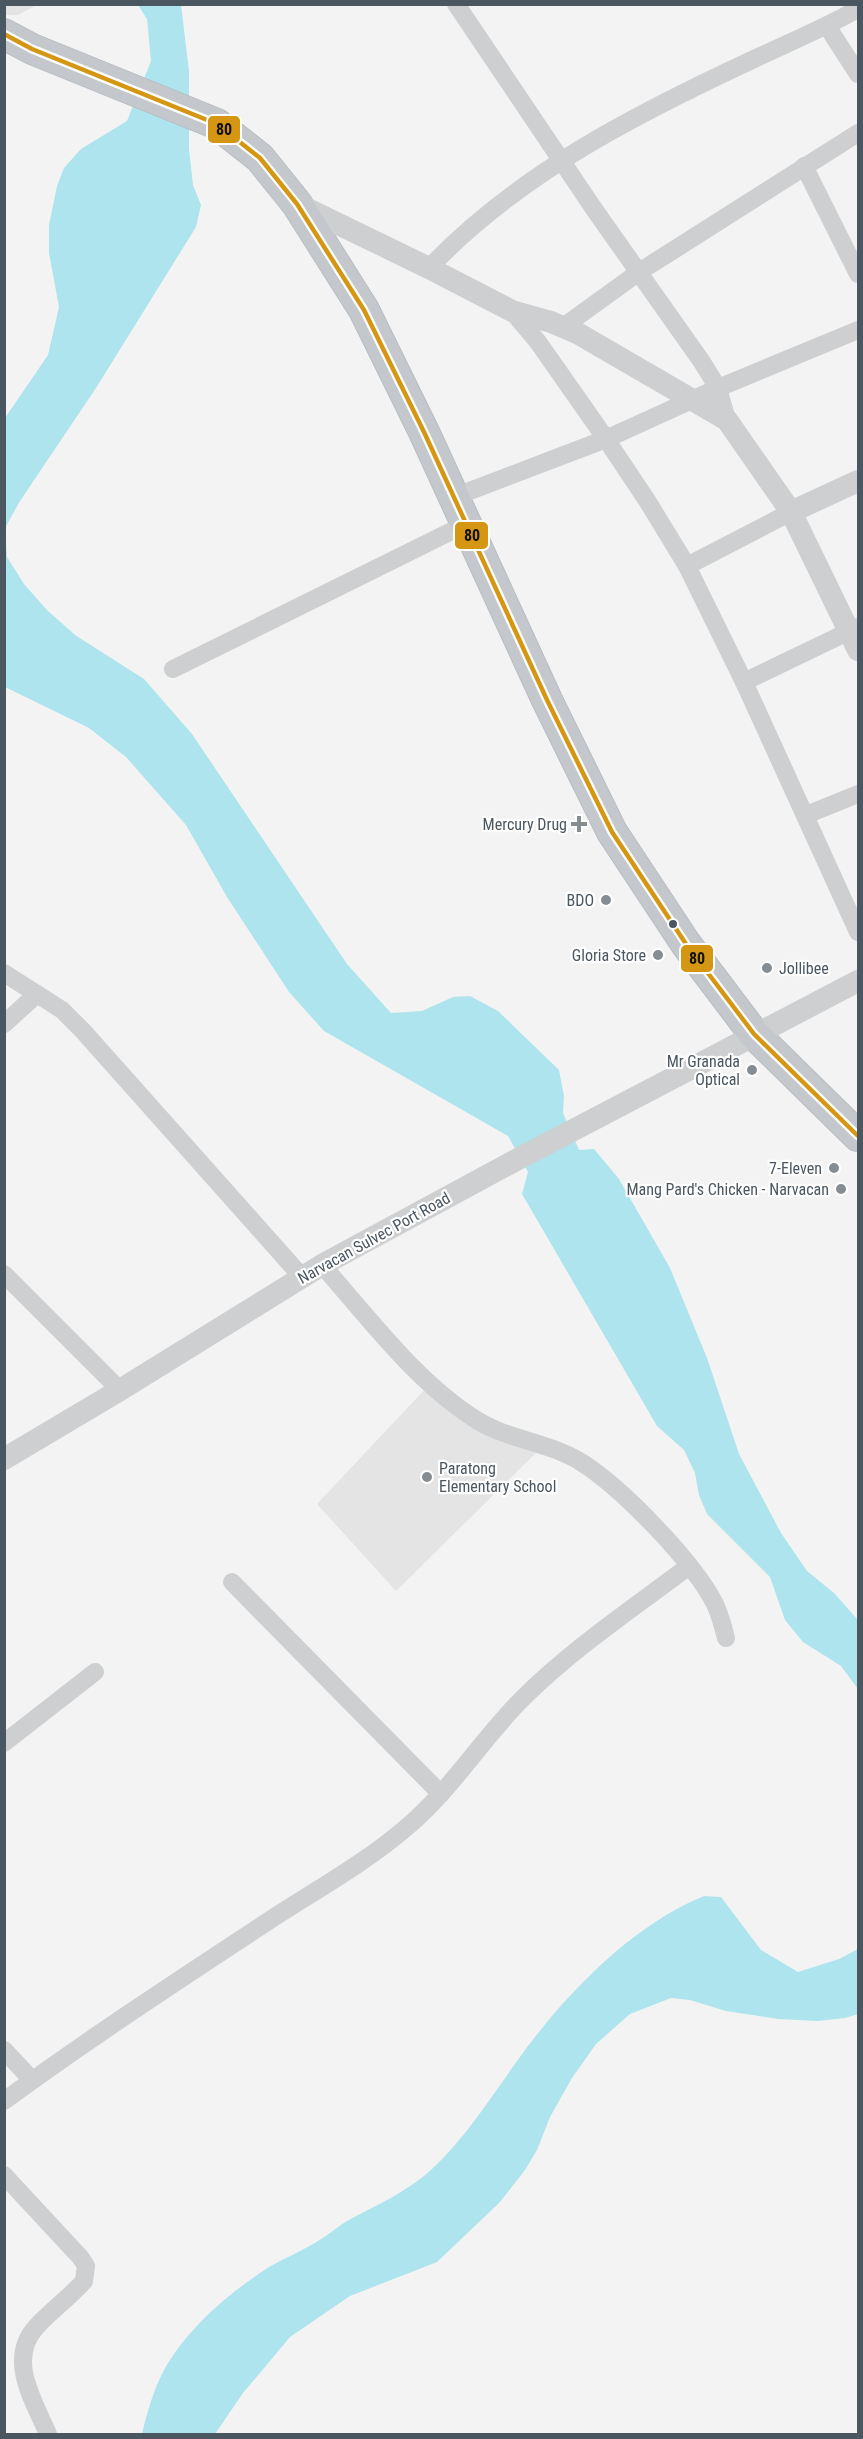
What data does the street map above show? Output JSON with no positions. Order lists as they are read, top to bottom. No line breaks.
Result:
{"streets":{"street":["Narvacan Sulvec Port Road"]},"places":{"health":["Mercury Drug"],"other":["BDO","Gloria Store","Jollibee","Mr Granada Optical","7-Eleven","Mang Pard's Chicken - Narvacan","Paratong Elementary School"]},"lines":["transit line 80"]}
